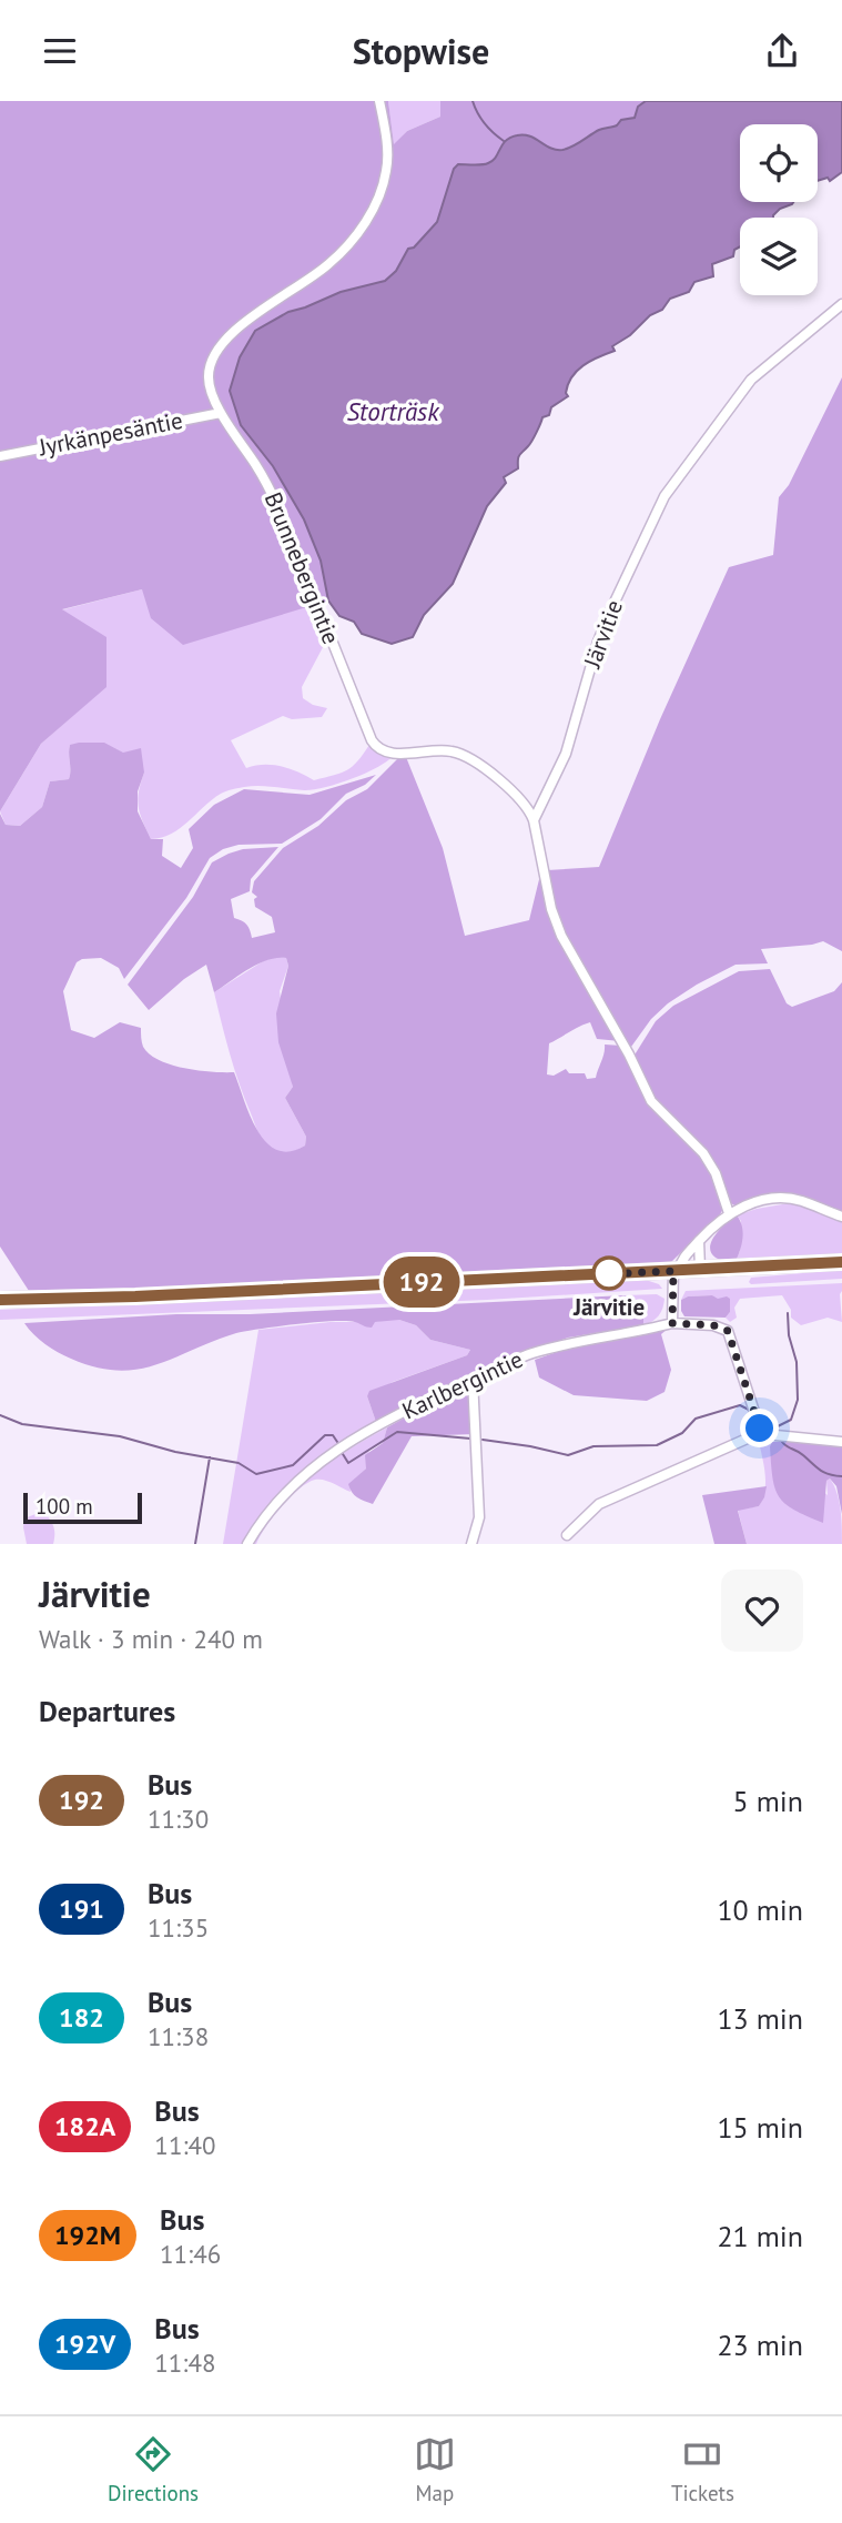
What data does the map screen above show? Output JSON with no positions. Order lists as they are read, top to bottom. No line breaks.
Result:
{"streets":{"street":["Jyrkänpesäntie","Brunnebergintie","Järvitie","Karlbergintie"]},"crossings":[["Jyrkänpesäntie","Brunnebergintie"],["Brunnebergintie","Järvitie"]],"water":["Storträsk"],"places":["Järvitie"],"lines":["bus line 192"],"scale_bar":"100 m","page":{"header":"Stopwise","on_map":"192","scale":"100 m","heading":[["Järvitie","Walk · 3 min · 240 m"],"Departures"],"list":[{"mark":"192","name":"Bus","note":"11:30","value":"5 min"},{"mark":"191","name":"Bus","note":"11:35","value":"10 min"},{"mark":"182","name":"Bus","note":"11:38","value":"13 min"},{"mark":"182A","name":"Bus","note":"11:40","value":"15 min"},{"mark":"192M","name":"Bus","note":"11:46","value":"21 min"},{"mark":"192V","name":"Bus","note":"11:48","value":"23 min"}],"tabs":["Directions","Map","Tickets"]}}
